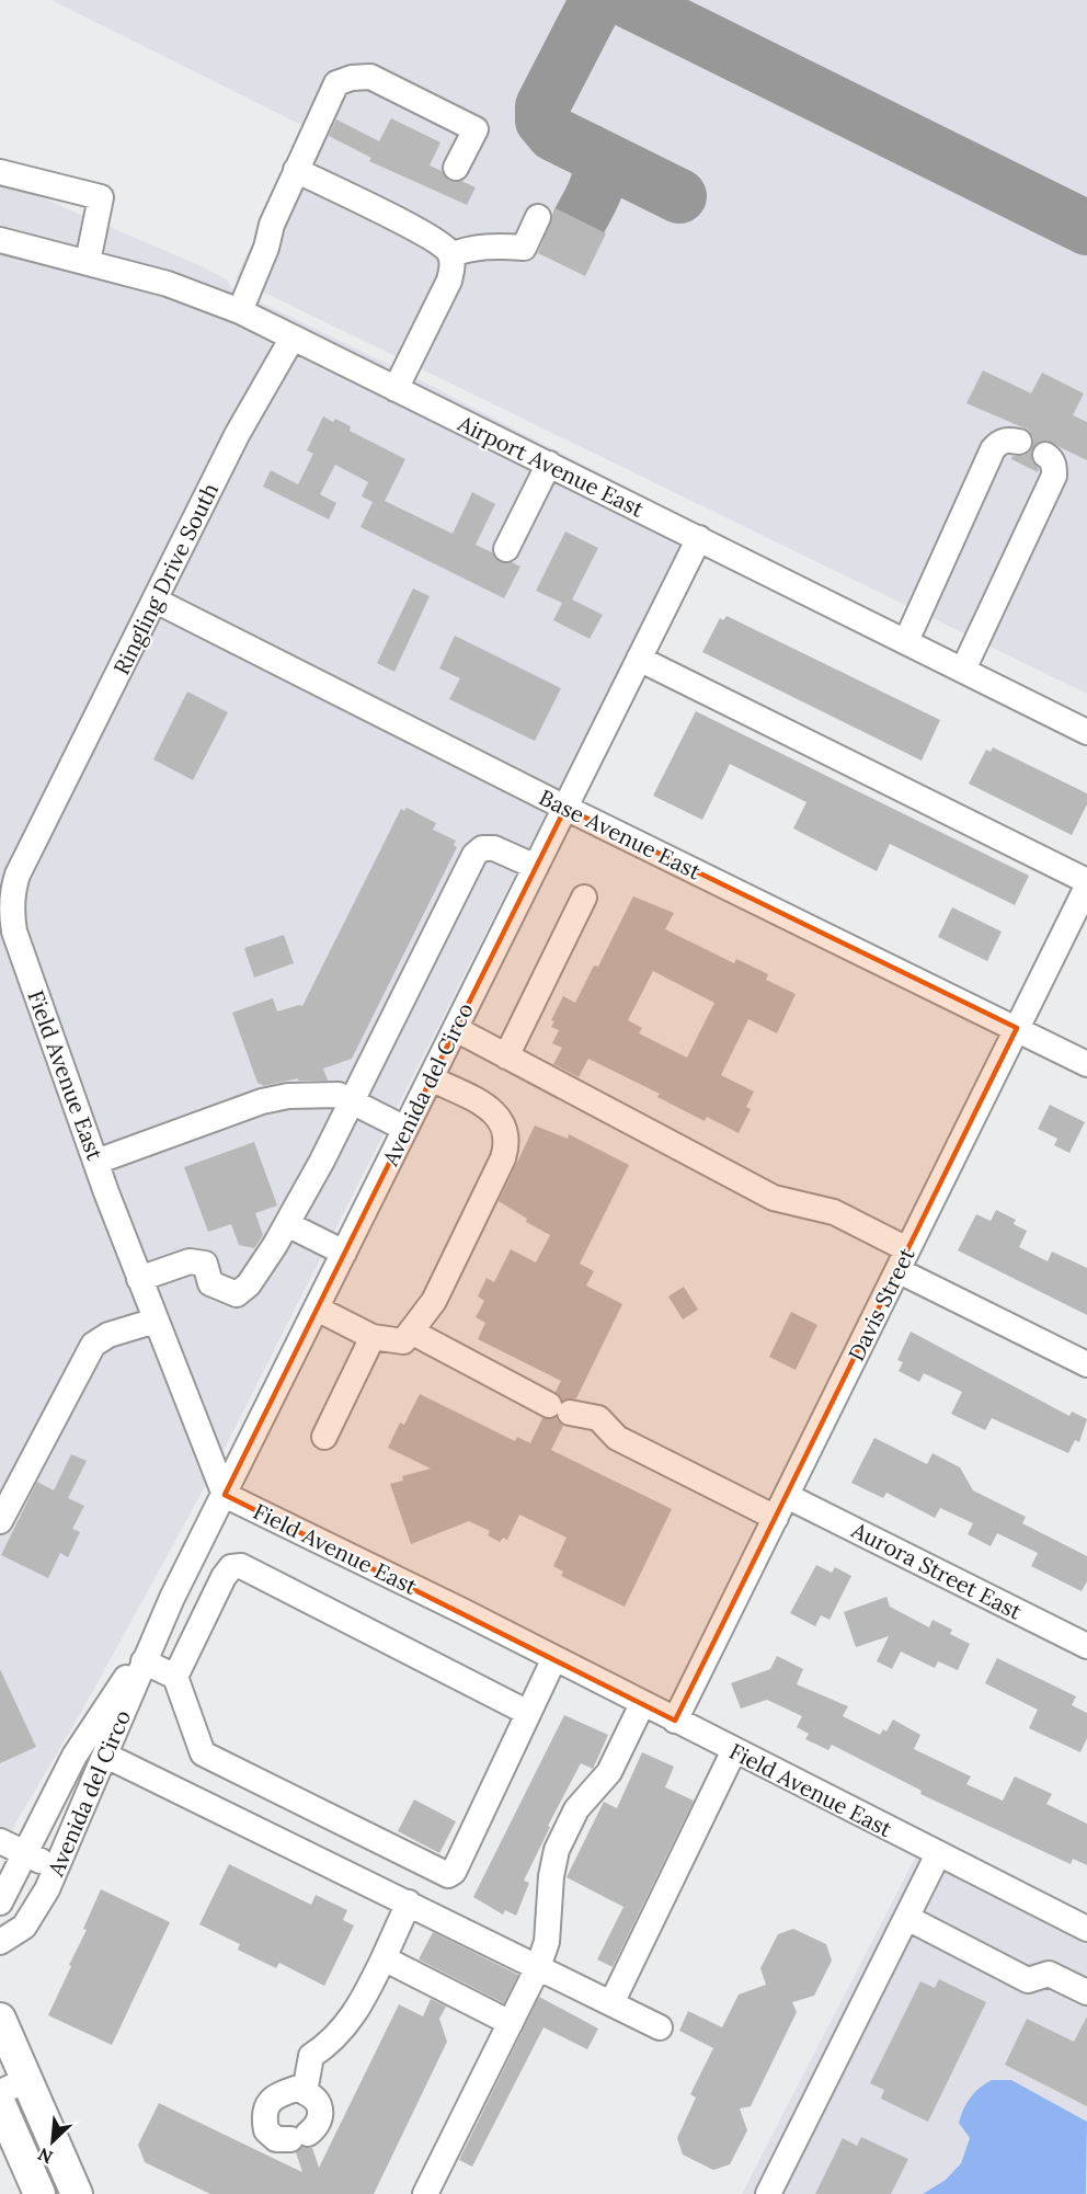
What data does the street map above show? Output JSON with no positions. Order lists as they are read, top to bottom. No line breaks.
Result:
{"streets":{"street":["Airport Avenue East","Ringling Drive South","Base Avenue East","Field Avenue East","Avenida del Circo","Davis Street","Aurora Street East"]},"crossings":[["Airport Avenue East","Ringling Drive South"],["Airport Avenue East","Avenida del Circo"],["Ringling Drive South","Base Avenue East"],["Ringling Drive South","Field Avenue East"],["Base Avenue East","Avenida del Circo"],["Base Avenue East","Davis Street"],["Field Avenue East","Avenida del Circo"],["Field Avenue East","Davis Street"],["Davis Street","Aurora Street East"]],"north":"bottom left"}
